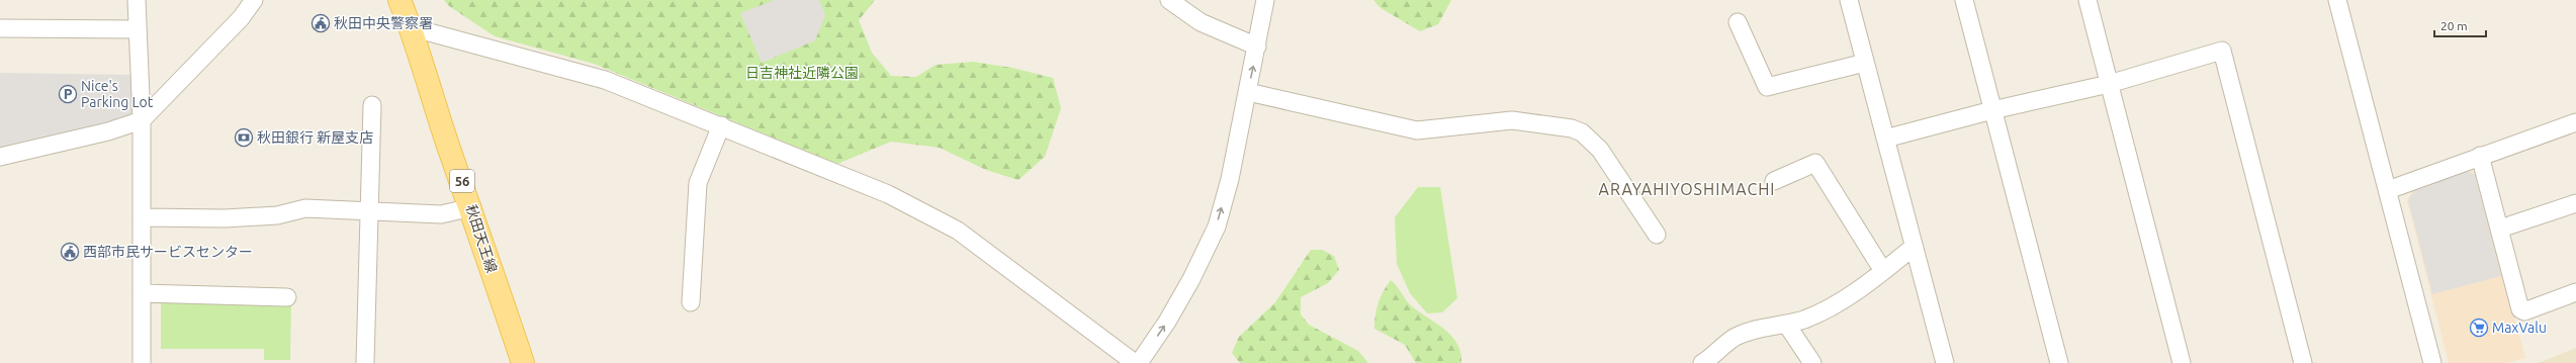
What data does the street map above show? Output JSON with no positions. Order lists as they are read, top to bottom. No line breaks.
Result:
{"streets":{"main road":["56","秋田天王線"]},"districts":["ARAYAHIYOSHIMACHI"],"parks":["日吉神社近隣公園"],"places":{"public building":["秋田中央警察署","西部市民サービスセンター"],"parking":["Nice's Parking Lot"],"bank":["秋田銀行 新屋支店"],"supermarket":["MaxValu"]},"scale_bar":"20 m"}
